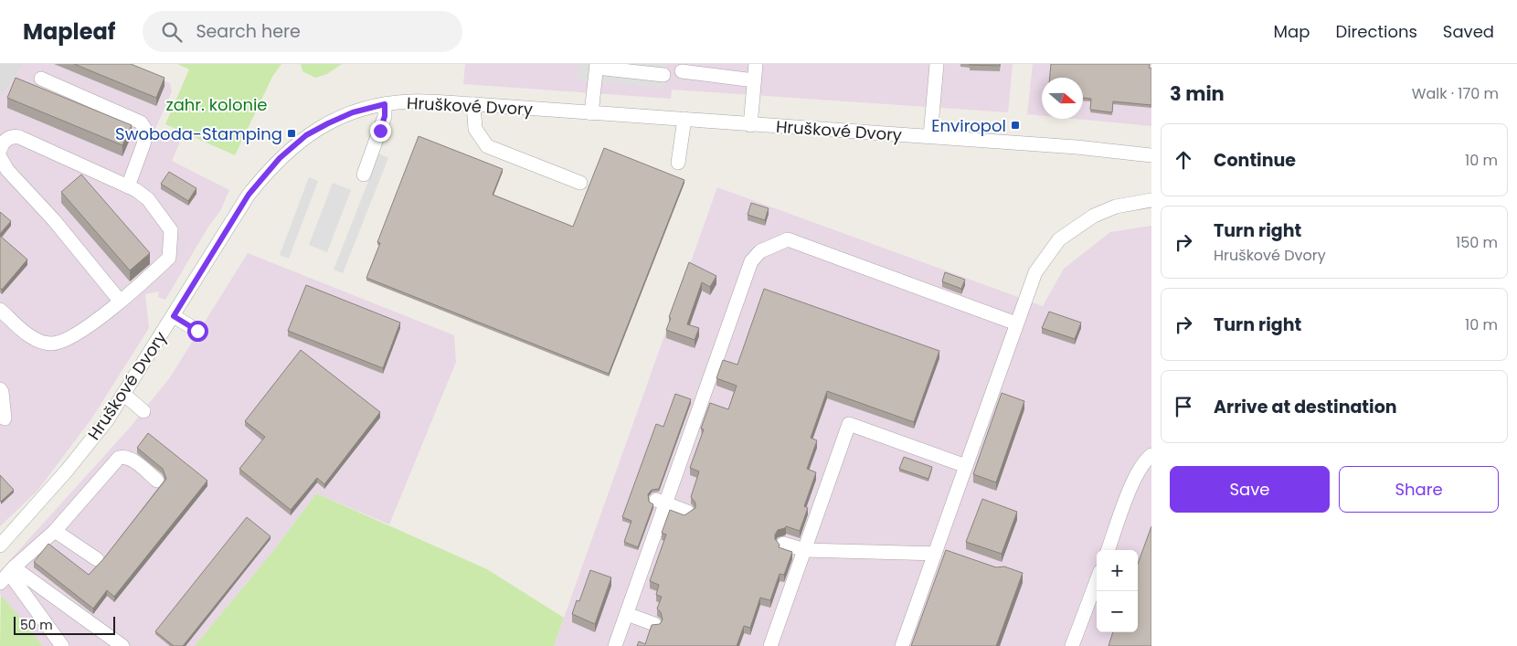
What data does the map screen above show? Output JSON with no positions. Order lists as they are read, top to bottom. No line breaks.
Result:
{"streets":{"street":["Hruškové Dvory"]},"parks":["zahr. kolonie"],"places":{"transit":["Enviropol","Swoboda-Stamping"]},"scale_bar":"50 m","north":"right","page":{"header":"Mapleaf","search":"Search here","nav":["Map","Directions","Saved"],"heading":["3 min","Walk · 170 m"],"list":[["Continue","10 m"],["Turn right","Hruškové Dvory","150 m"],["Turn right","10 m"],"Arrive at destination"],"buttons":["Save","Share"],"map_buttons":["+","−"],"scale":"50 m"}}
